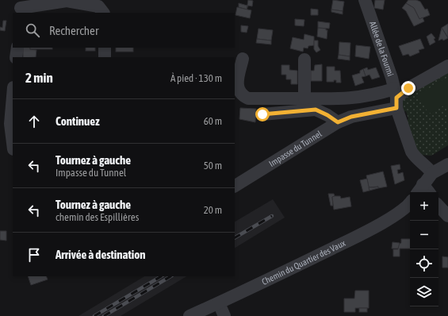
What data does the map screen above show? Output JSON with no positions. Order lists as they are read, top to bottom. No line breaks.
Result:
{"streets":{"street":["Allée de la Fourmi","Impasse du Tunnel","Chemin du Quartier des Vaux"]},"crossings":[["Allée de la Fourmi","Impasse du Tunnel"]],"page":{"search":"Rechercher","heading":["2 min","À pied · 130 m"],"list":[["Continuez","60 m"],["Tournez à gauche","Impasse du Tunnel","50 m"],["Tournez à gauche","chemin des Espillières","20 m"],"Arrivée à destination"],"map_buttons":["+","−"]}}
